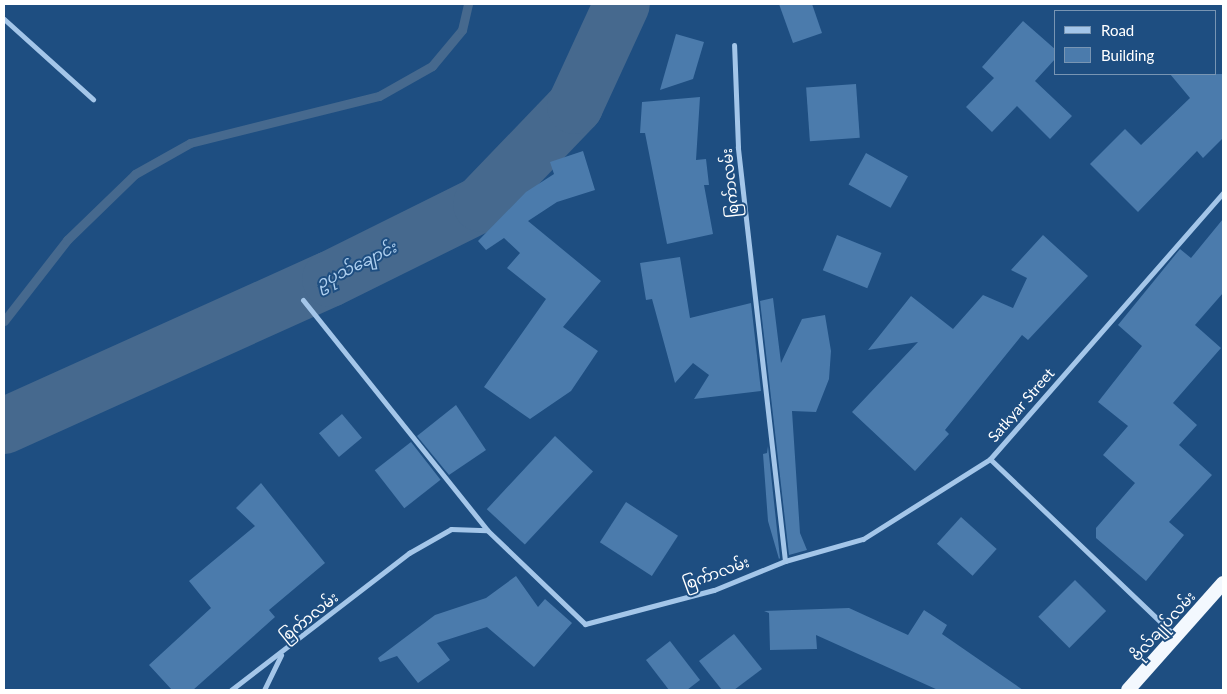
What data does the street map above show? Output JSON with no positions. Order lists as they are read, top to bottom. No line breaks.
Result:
{"streets":{"highway":["ဗိုလ်ချုပ်လမ်း"],"street":["စြက်ာလမ်း","Satkyar Street"]},"crossings":[["စြက်ာလမ်း","Satkyar Street"]],"water":["ဥပုသ်ချောင်း"],"legend":["Road","Building"]}
